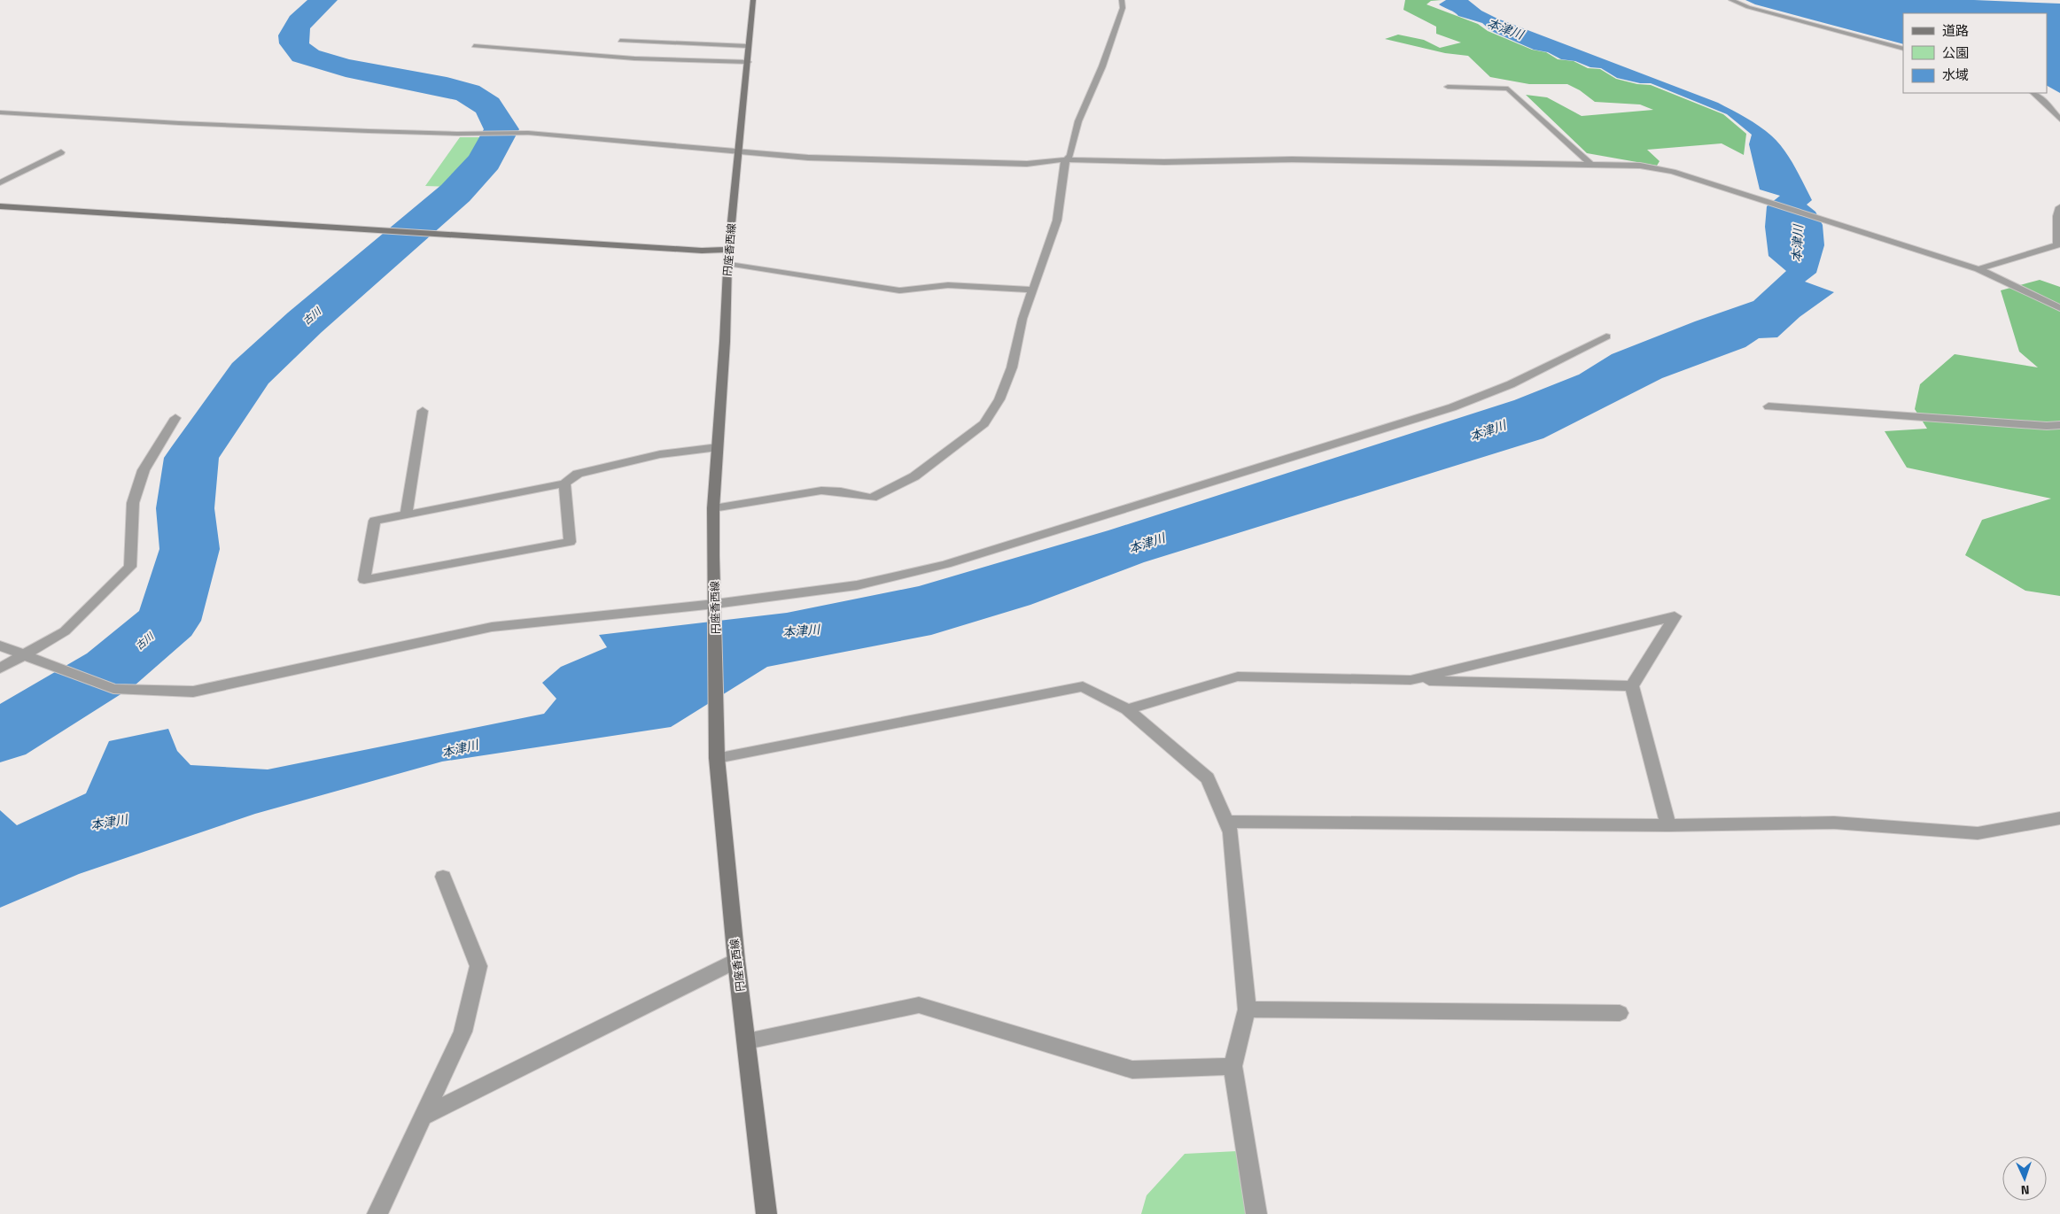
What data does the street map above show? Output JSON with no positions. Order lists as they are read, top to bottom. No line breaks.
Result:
{"streets":{"main road":["円座香西線"]},"water":["本津川","古川"],"legend":["道路","公園","水域"],"north":"bottom"}
